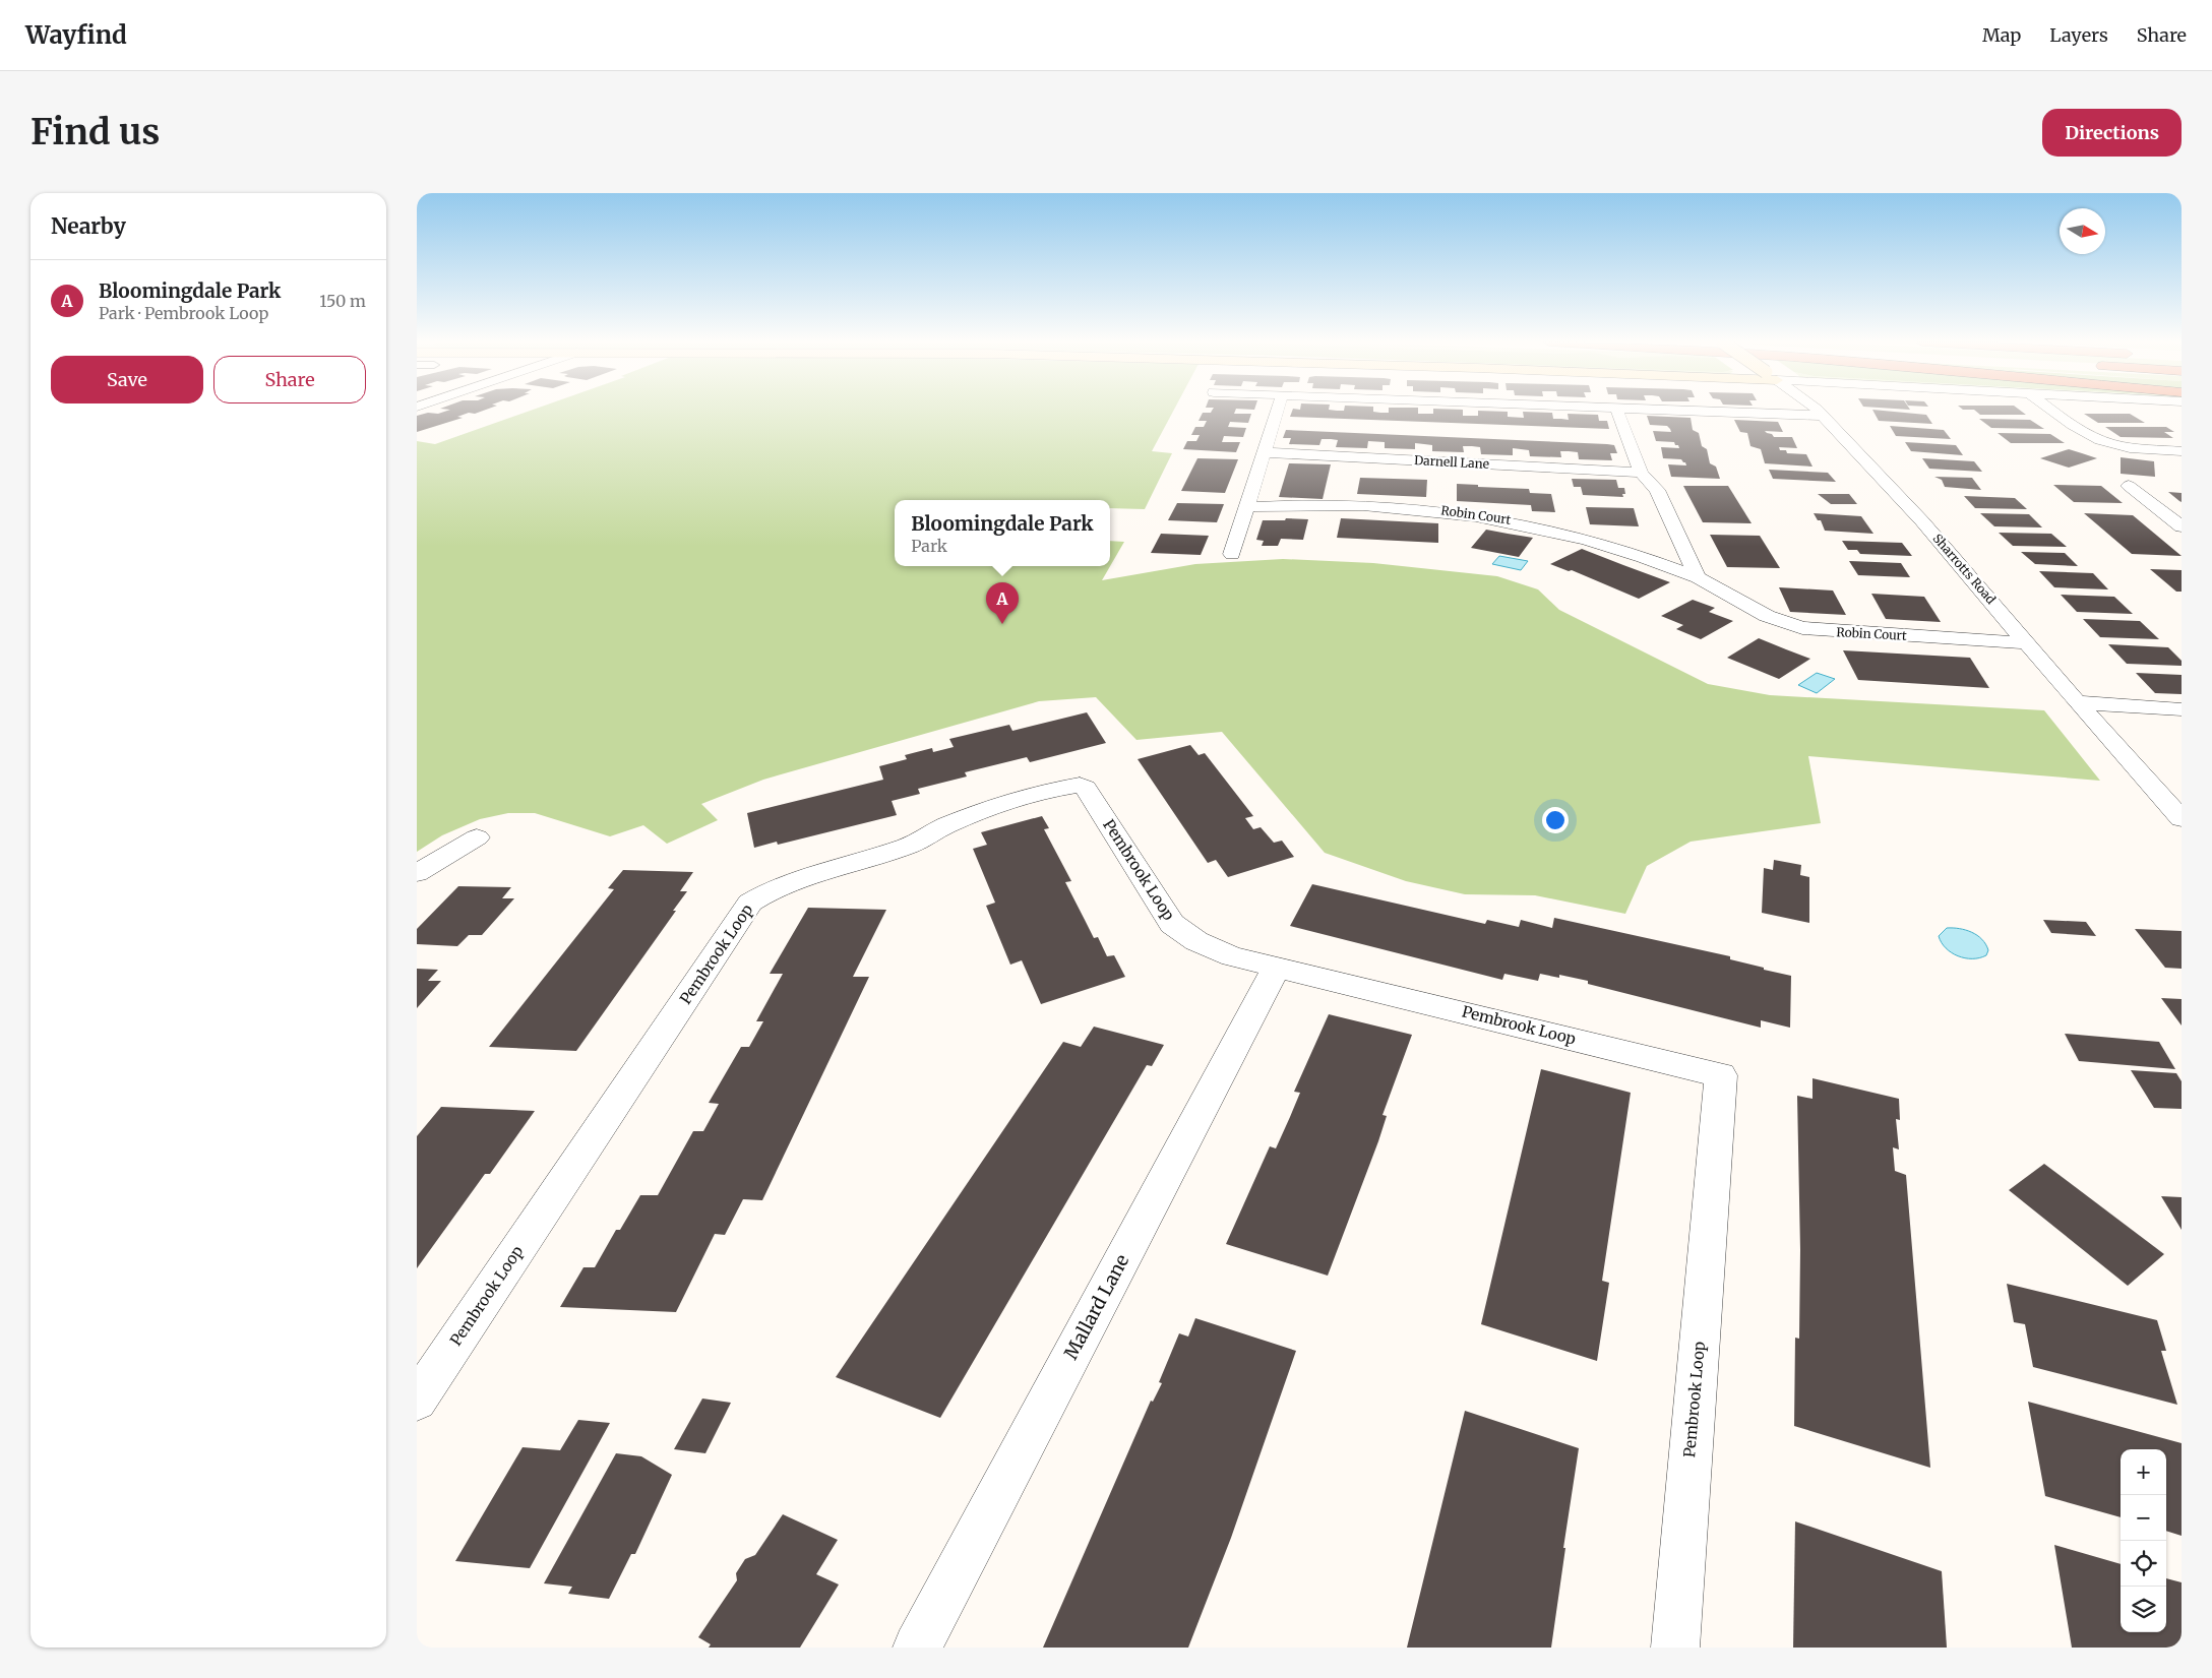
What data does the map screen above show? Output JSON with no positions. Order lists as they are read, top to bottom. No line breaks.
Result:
{"streets":{"street":["Darnell Lane","Robin Court","Sharrotts Road","Pembrook Loop","Mallard Lane"]},"crossings":[["Robin Court","Sharrotts Road"],["Pembrook Loop","Mallard Lane"]],"north":"right","page":{"header":"Wayfind","nav":["Map","Layers","Share"],"buttons":["Directions",["Save","Share"]],"title":"Find us","heading":"Nearby","list":[{"mark":"A","name":"Bloomingdale Park","note":"Park · Pembrook Loop","value":"150 m"}],"popup":["Bloomingdale Park","Park"],"pins":"A","map_buttons":["+","−"]}}
